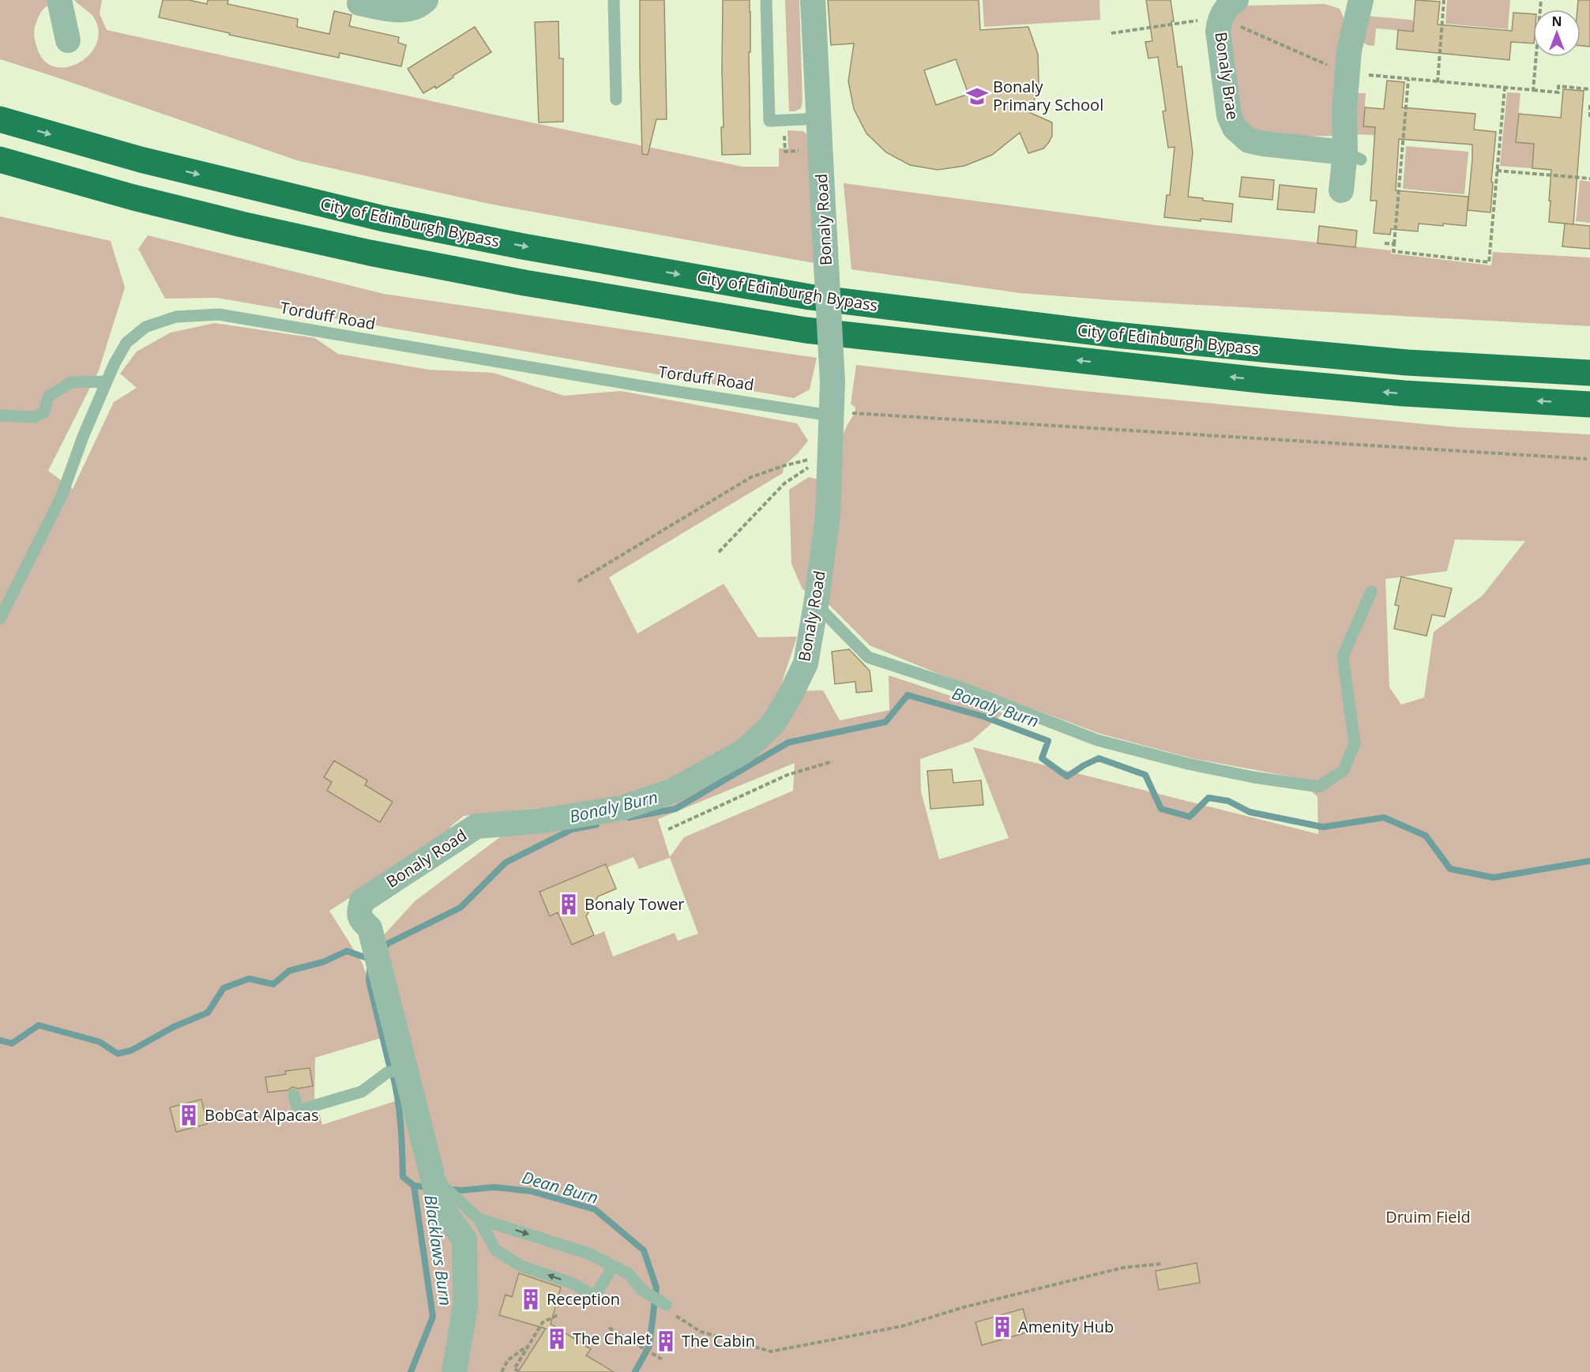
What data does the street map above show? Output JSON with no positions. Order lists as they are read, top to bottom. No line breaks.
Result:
{"streets":{"highway":["City of Edinburgh Bypass"],"street":["Bonaly Brae","Bonaly Road"],"lane":["Torduff Road"]},"crossings":[["Bonaly Road","Torduff Road"]],"water":["Bonaly Burn","Dean Burn","Blacklaws Burn"],"parks":["Druim Field"],"places":{"school or university":["Bonaly Primary School"],"building":["Bonaly Tower","BobCat Alpacas","Reception","Amenity Hub","The Chalet","The Cabin"]},"north":"top"}
